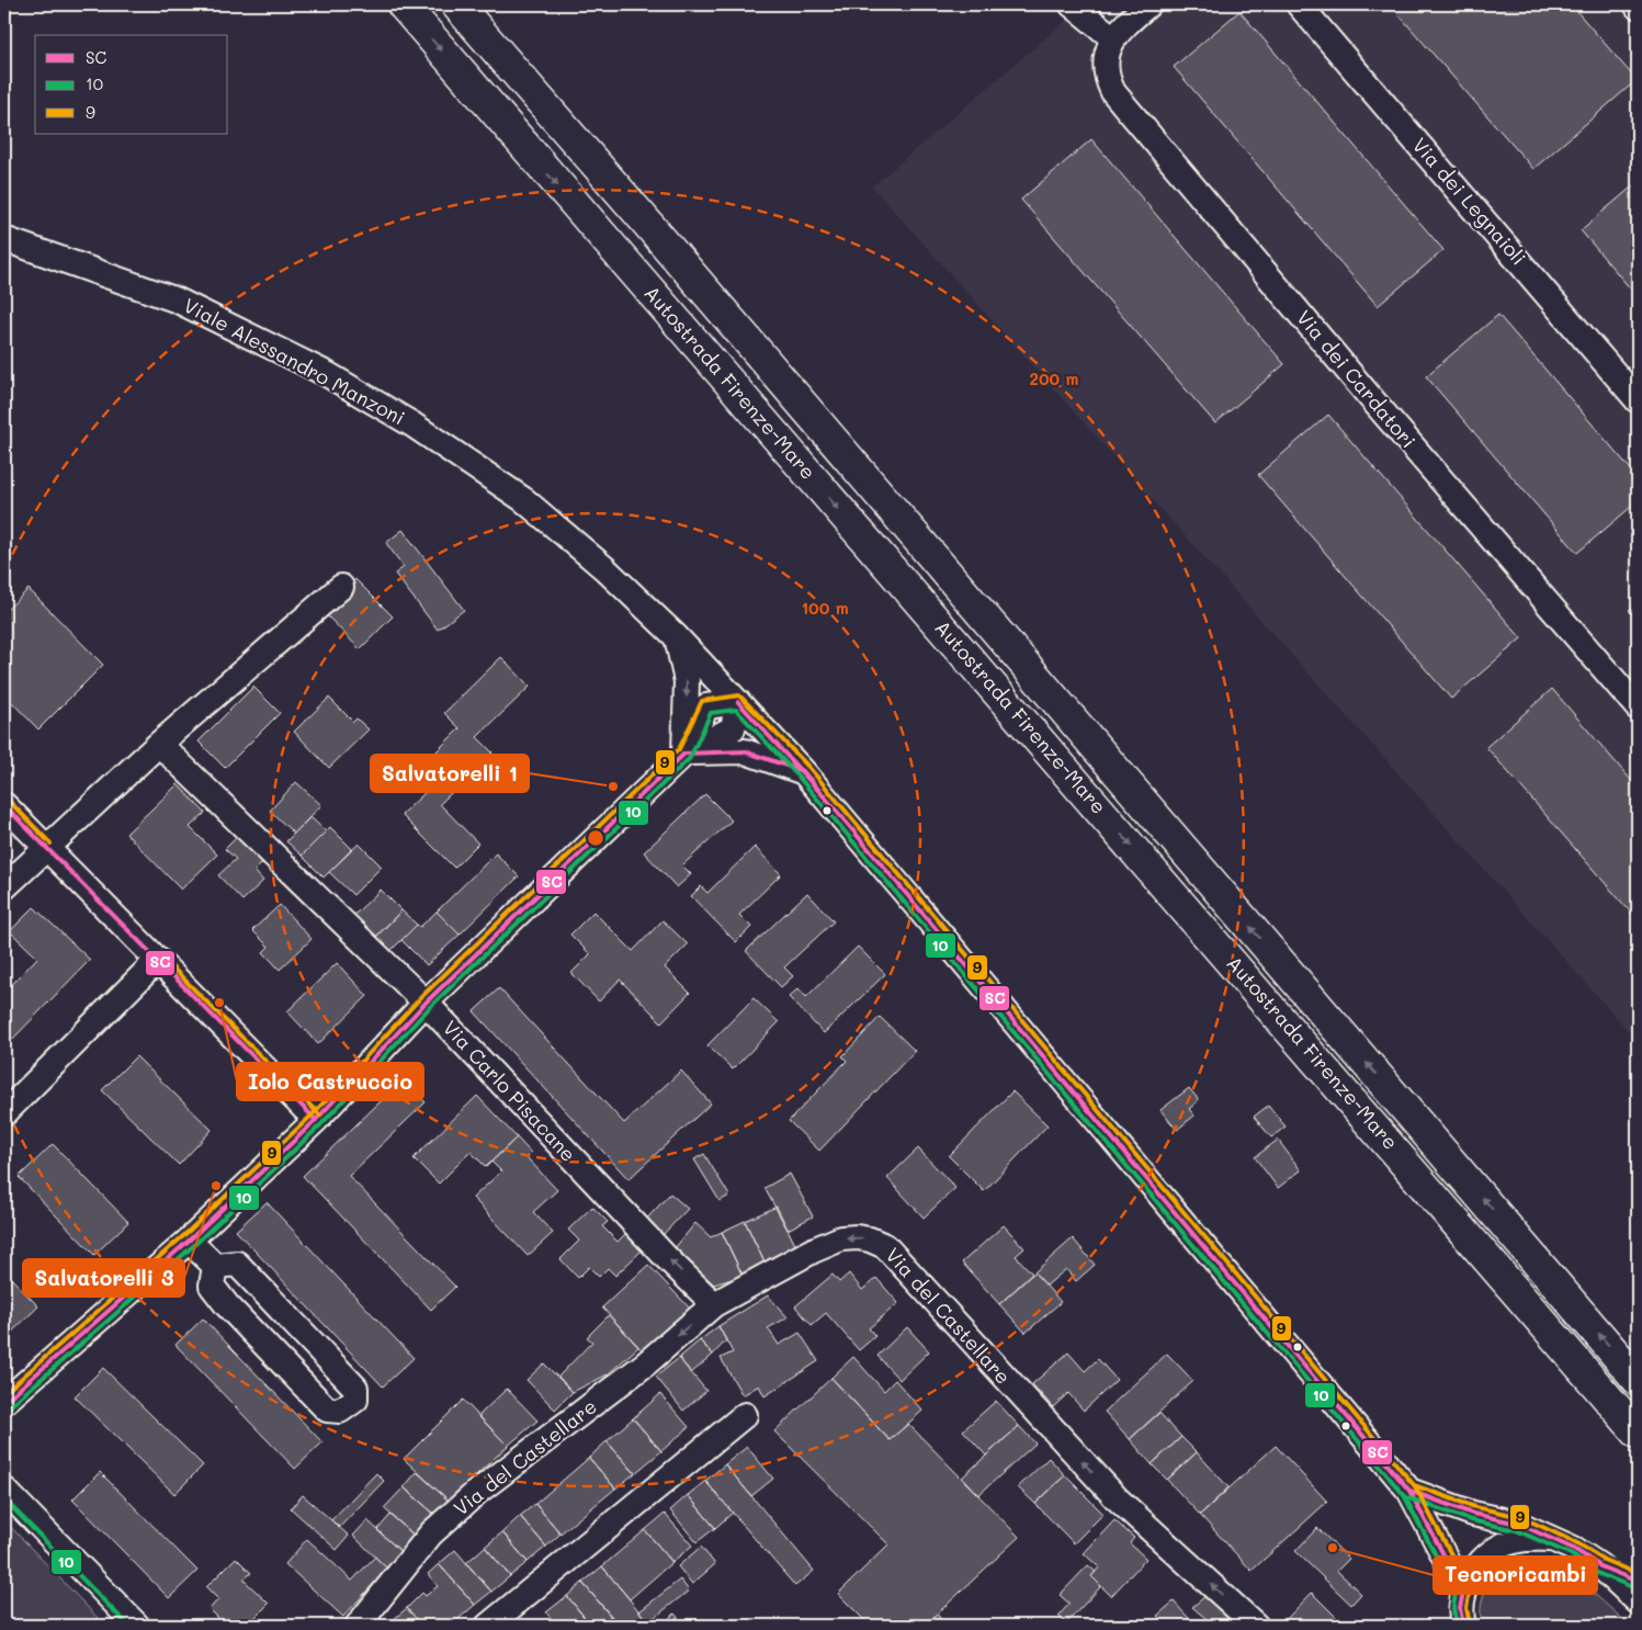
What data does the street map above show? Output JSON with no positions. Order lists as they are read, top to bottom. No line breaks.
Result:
{"streets":{"highway":["Autostrada Firenze-Mare"],"street":["Via dei Legnaioli","Viale Alessandro Manzoni","Via dei Cardatori","Via Carlo Pisacane","Via del Castellare"]},"crossings":[["Via Carlo Pisacane","Via del Castellare"]],"one_way":["Via Carlo Pisacane"],"places":["Salvatorelli 1","Iolo Castruccio","Salvatorelli 3","Tecnoricambi"],"lines":["transit line 9","transit line SC","transit line 10"],"legend":["SC","10","9"],"rings":["200 m","100 m"]}
